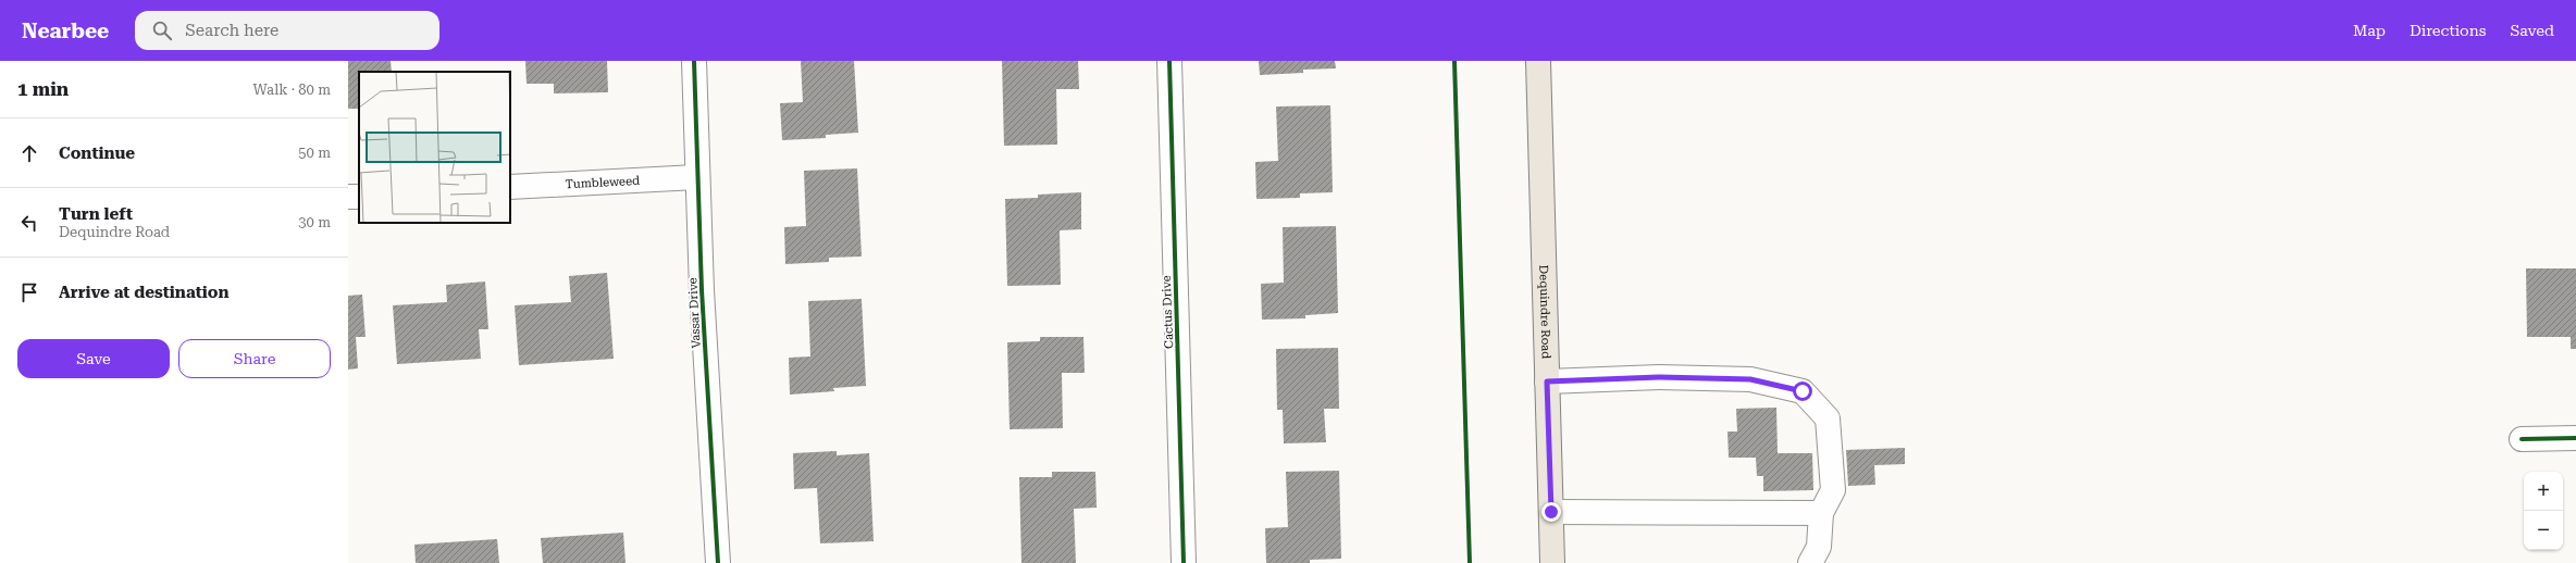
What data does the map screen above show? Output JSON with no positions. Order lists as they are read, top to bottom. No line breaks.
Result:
{"streets":{"main road":["Dequindre Road"],"street":["Tumbleweed","Cactus Drive","Vassar Drive"]},"crossings":[["Tumbleweed","Vassar Drive"]],"page":{"header":"Nearbee","search":"Search here","nav":["Map","Directions","Saved"],"heading":["1 min","Walk · 80 m"],"list":[["Continue","50 m"],["Turn left","Dequindre Road","30 m"],"Arrive at destination"],"buttons":["Save","Share"],"map_buttons":["+","−"]}}
